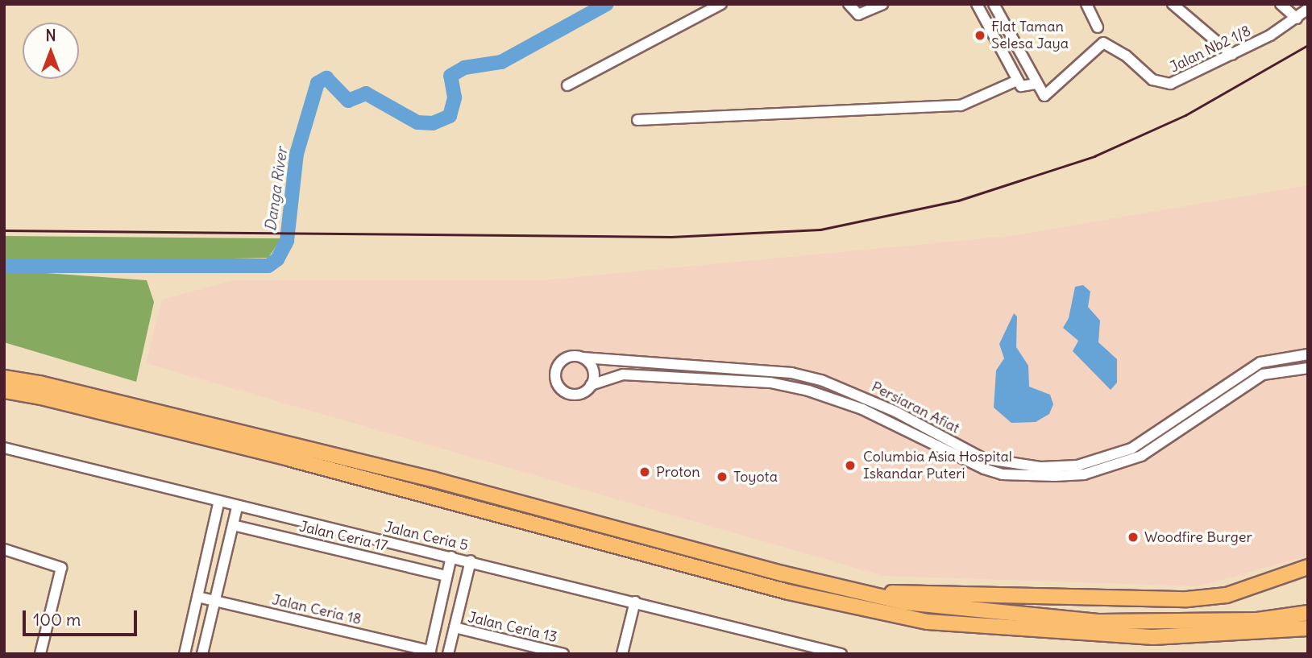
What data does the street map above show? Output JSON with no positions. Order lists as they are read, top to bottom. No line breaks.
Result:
{"streets":{"street":["Jalan Nb2 1/8","Persiaran Afiat","Jalan Ceria 17","Jalan Ceria 5","Jalan Ceria 18","Jalan Ceria 13"]},"water":["Danga River"],"places":["Flat Taman Selesa Jaya","Columbia Asia Hospital Iskandar Puteri","Proton","Toyota","Woodfire Burger"],"scale_bar":"100 m","north":"top"}
